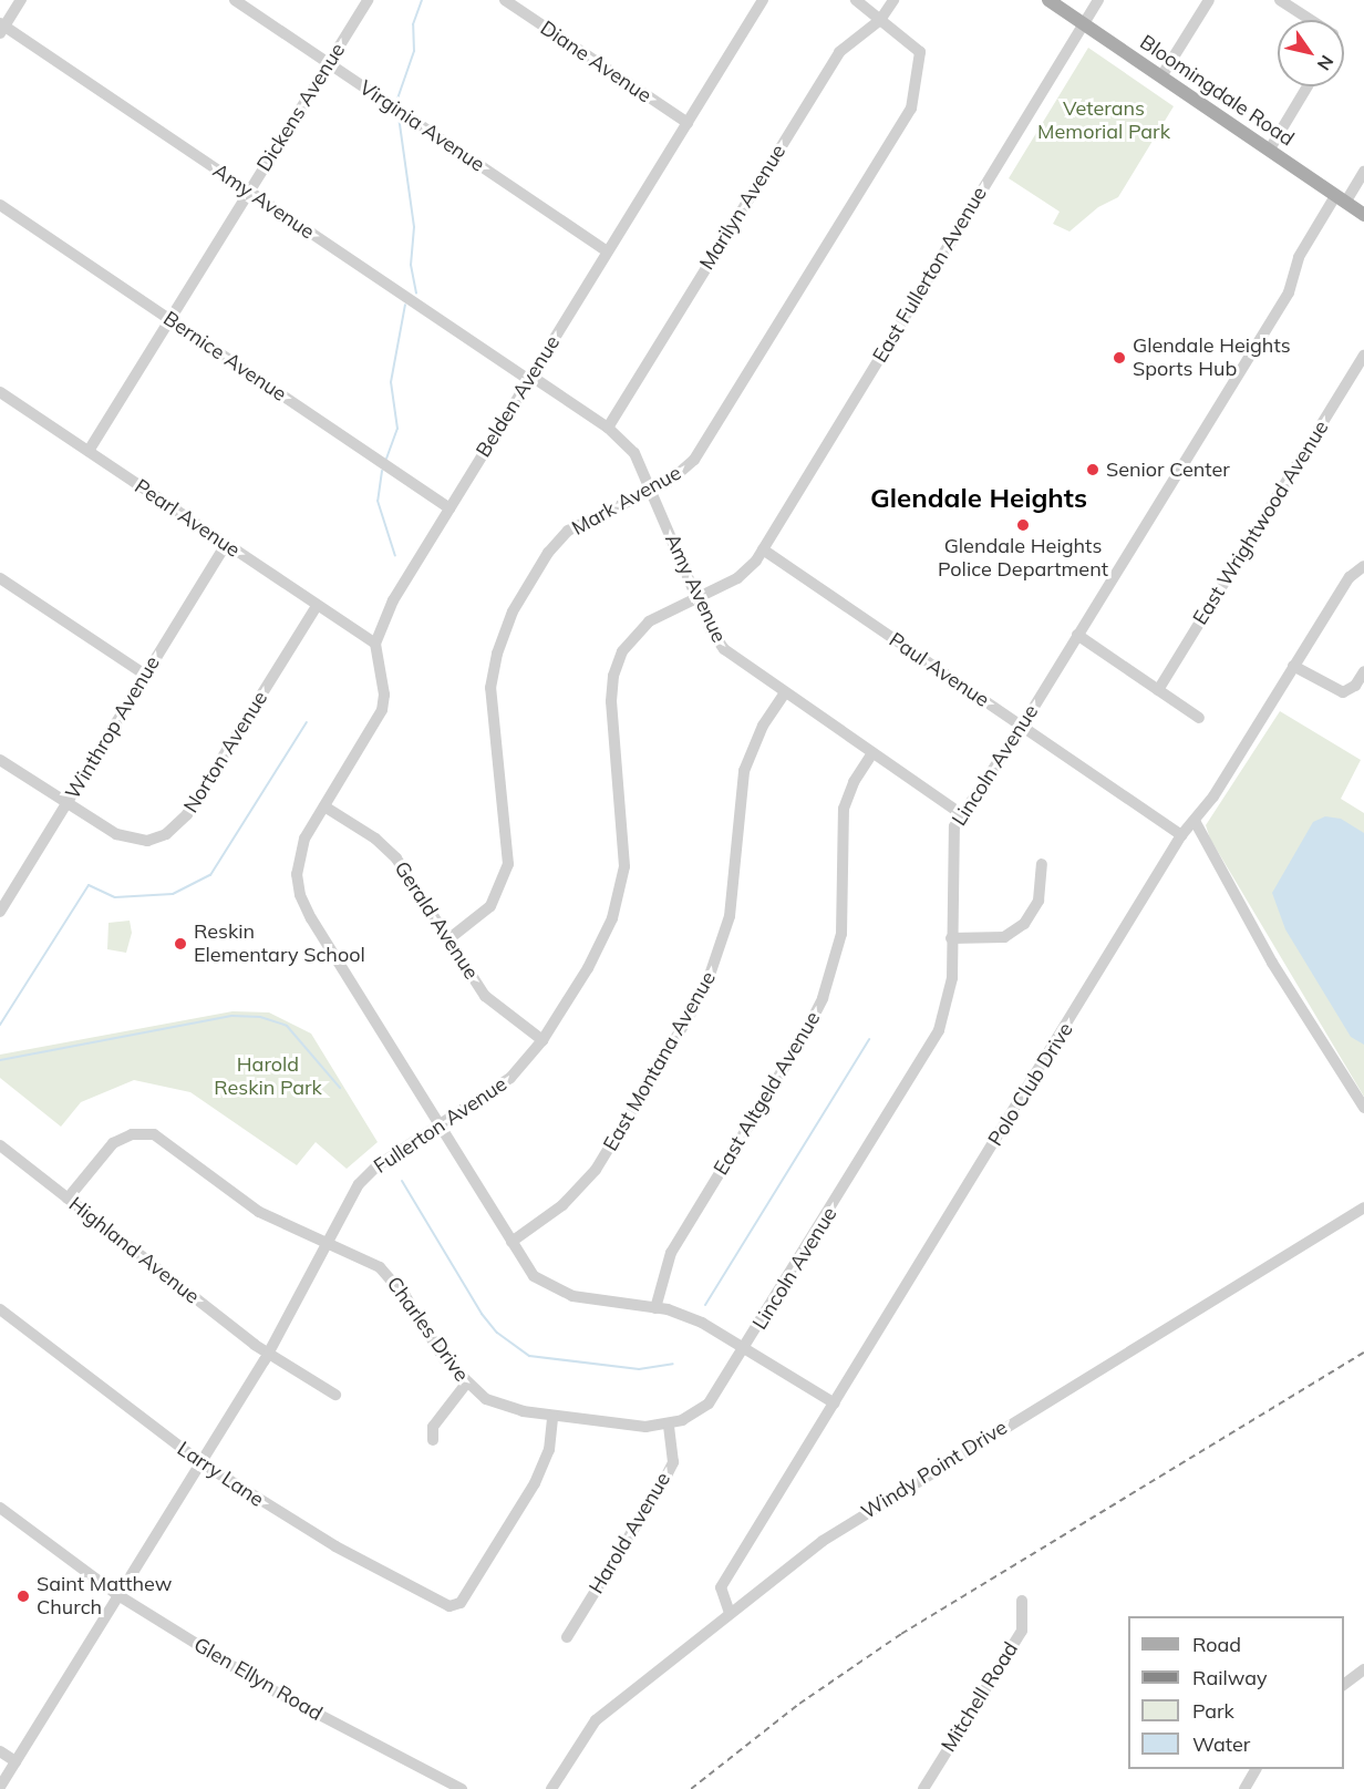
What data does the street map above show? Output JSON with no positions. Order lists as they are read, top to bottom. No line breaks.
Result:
{"streets":{"main road":["Bloomingdale Road"],"street":["Diane Avenue","Dickens Avenue","Virginia Avenue","Amy Avenue","Marilyn Avenue","East Fullerton Avenue","Bernice Avenue","Belden Avenue","Mark Avenue","Pearl Avenue","East Wrightwood Avenue","Paul Avenue","Winthrop Avenue","Norton Avenue","Lincoln Avenue","Gerald Avenue","East Montana Avenue","Polo Club Drive","East Altgeld Avenue","Fullerton Avenue","Highland Avenue","Charles Drive","Windy Point Drive","Larry Lane","Harold Avenue","Glen Ellyn Road","Mitchell Road"]},"crossings":[["Diane Avenue","Belden Avenue"],["Bloomingdale Road","East Fullerton Avenue"],["Bloomingdale Road","Lincoln Avenue"],["Dickens Avenue","Virginia Avenue"],["Dickens Avenue","Amy Avenue"],["Dickens Avenue","Bernice Avenue"],["Dickens Avenue","Pearl Avenue"],["Virginia Avenue","Belden Avenue"],["Amy Avenue","Marilyn Avenue"],["Amy Avenue","Belden Avenue"],["Amy Avenue","Mark Avenue"],["Amy Avenue","Lincoln Avenue"],["Amy Avenue","East Montana Avenue"],["Amy Avenue","East Altgeld Avenue"],["Amy Avenue","Fullerton Avenue"],["Marilyn Avenue","Mark Avenue"],["East Fullerton Avenue","Paul Avenue"],["East Fullerton Avenue","Fullerton Avenue"],["Bernice Avenue","Belden Avenue"],["Belden Avenue","Pearl Avenue"],["Mark Avenue","Gerald Avenue"],["Pearl Avenue","Winthrop Avenue"],["Pearl Avenue","Norton Avenue"],["Paul Avenue","Lincoln Avenue"],["Paul Avenue","Polo Club Drive"],["Paul Avenue","Fullerton Avenue"],["Winthrop Avenue","Norton Avenue"],["Lincoln Avenue","Charles Drive"],["Gerald Avenue","Fullerton Avenue"],["Polo Club Drive","Windy Point Drive"],["Fullerton Avenue","Highland Avenue"],["Fullerton Avenue","Charles Drive"],["Fullerton Avenue","Larry Lane"],["Fullerton Avenue","Glen Ellyn Road"],["Highland Avenue","Charles Drive"],["Charles Drive","Larry Lane"],["Charles Drive","Harold Avenue"]],"districts":["Glendale Heights"],"parks":["Veterans Memorial Park","Harold Reskin Park"],"places":["Glendale Heights Sports Hub","Senior Center","Glendale Heights Police Department","Reskin Elementary School","Saint Matthew Church"],"legend":["Road","Railway","Park","Water"],"north":"bottom right"}
